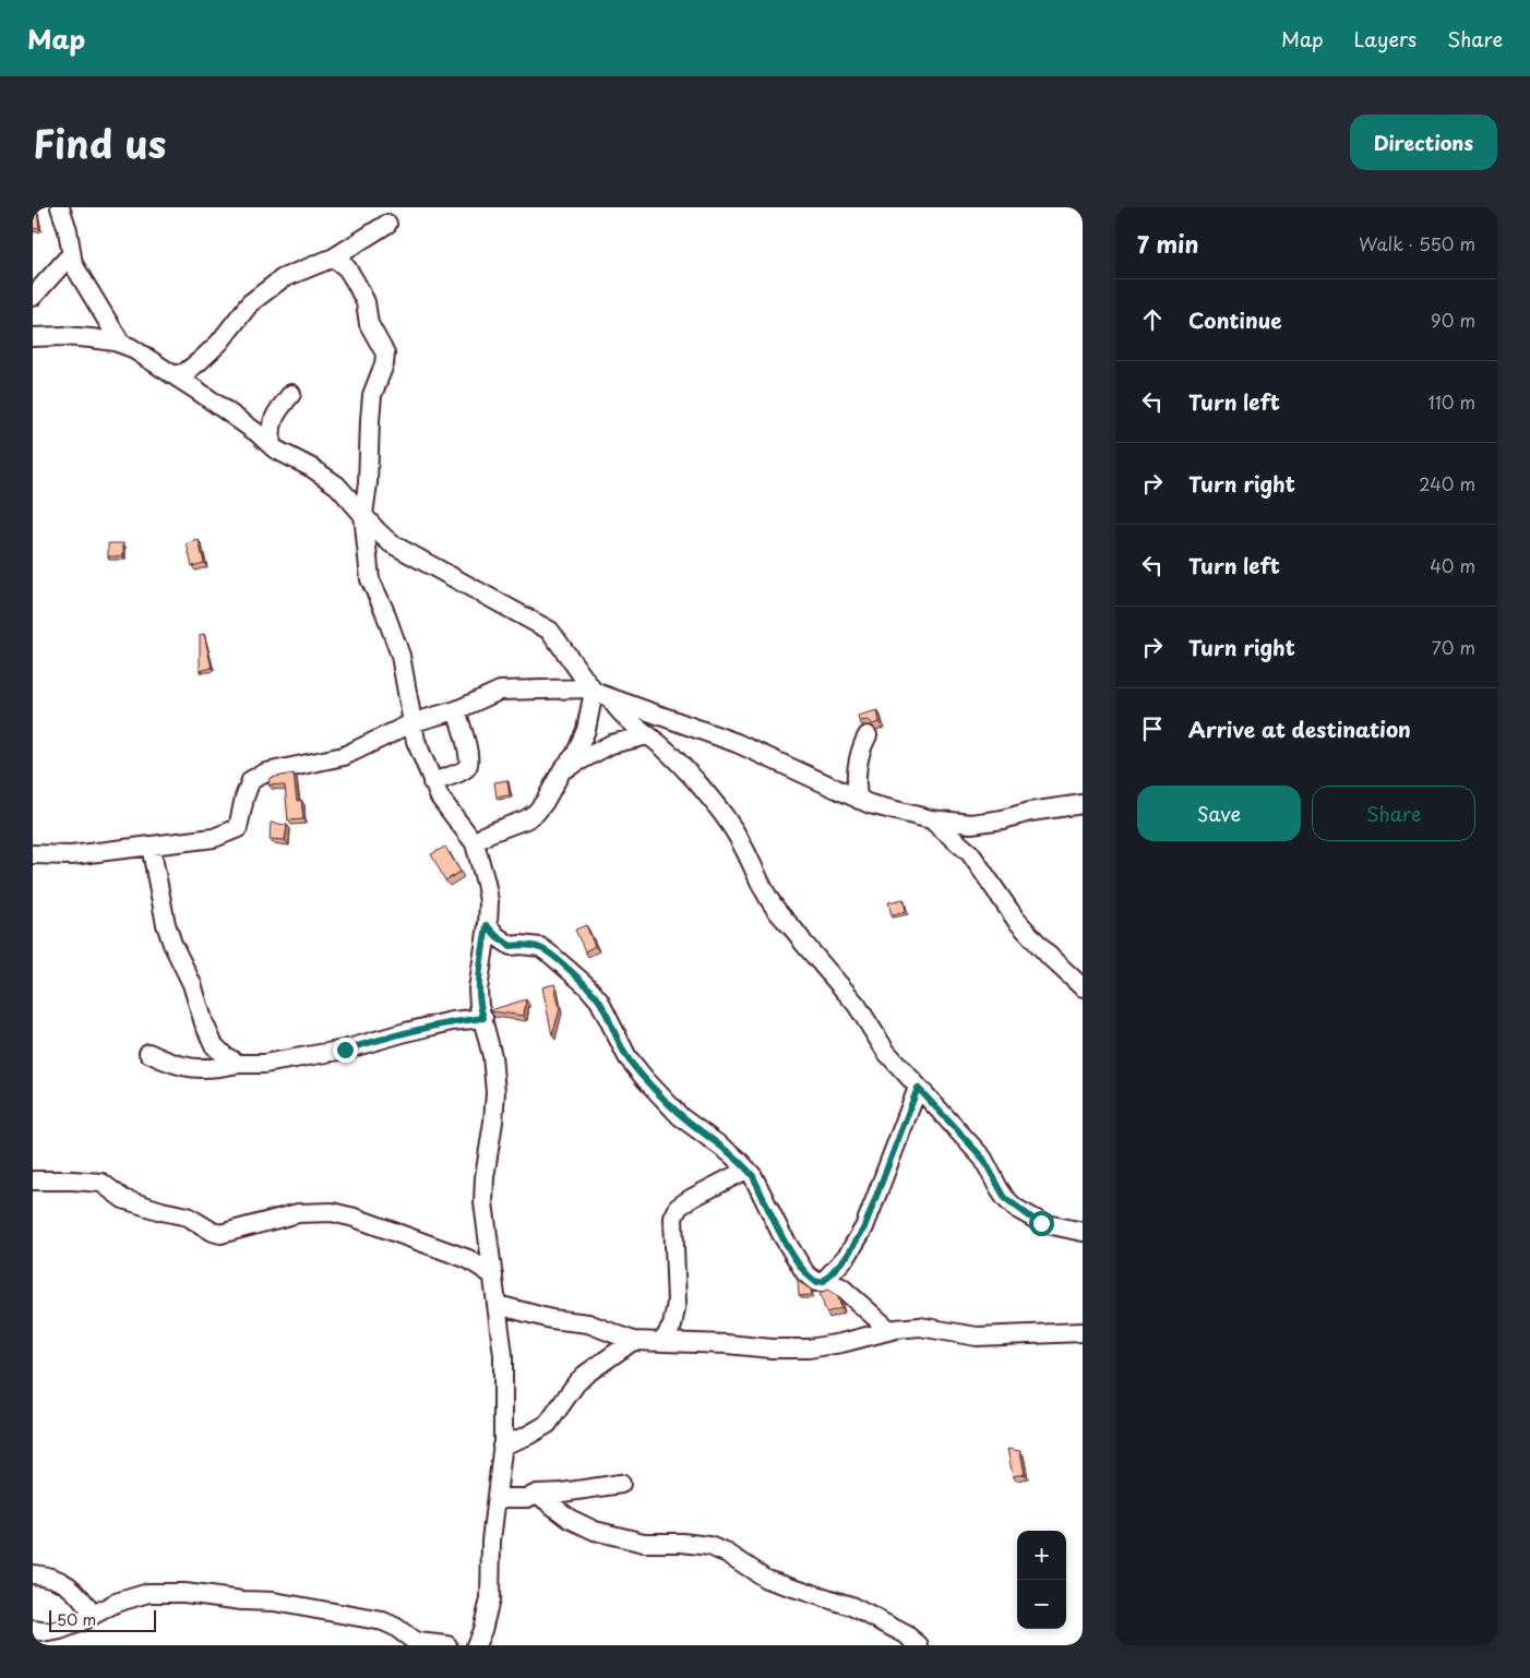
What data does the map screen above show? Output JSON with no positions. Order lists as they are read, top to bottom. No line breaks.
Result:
{"scale_bar":"50 m","page":{"header":"Map","nav":["Map","Layers","Share"],"title":"Find us","buttons":["Directions",["Save","Share"]],"heading":["7 min","Walk · 550 m"],"list":[["Continue","90 m"],["Turn left","110 m"],["Turn right","240 m"],["Turn left","40 m"],["Turn right","70 m"],"Arrive at destination"],"map_buttons":["+","−"],"scale":"50 m"}}
